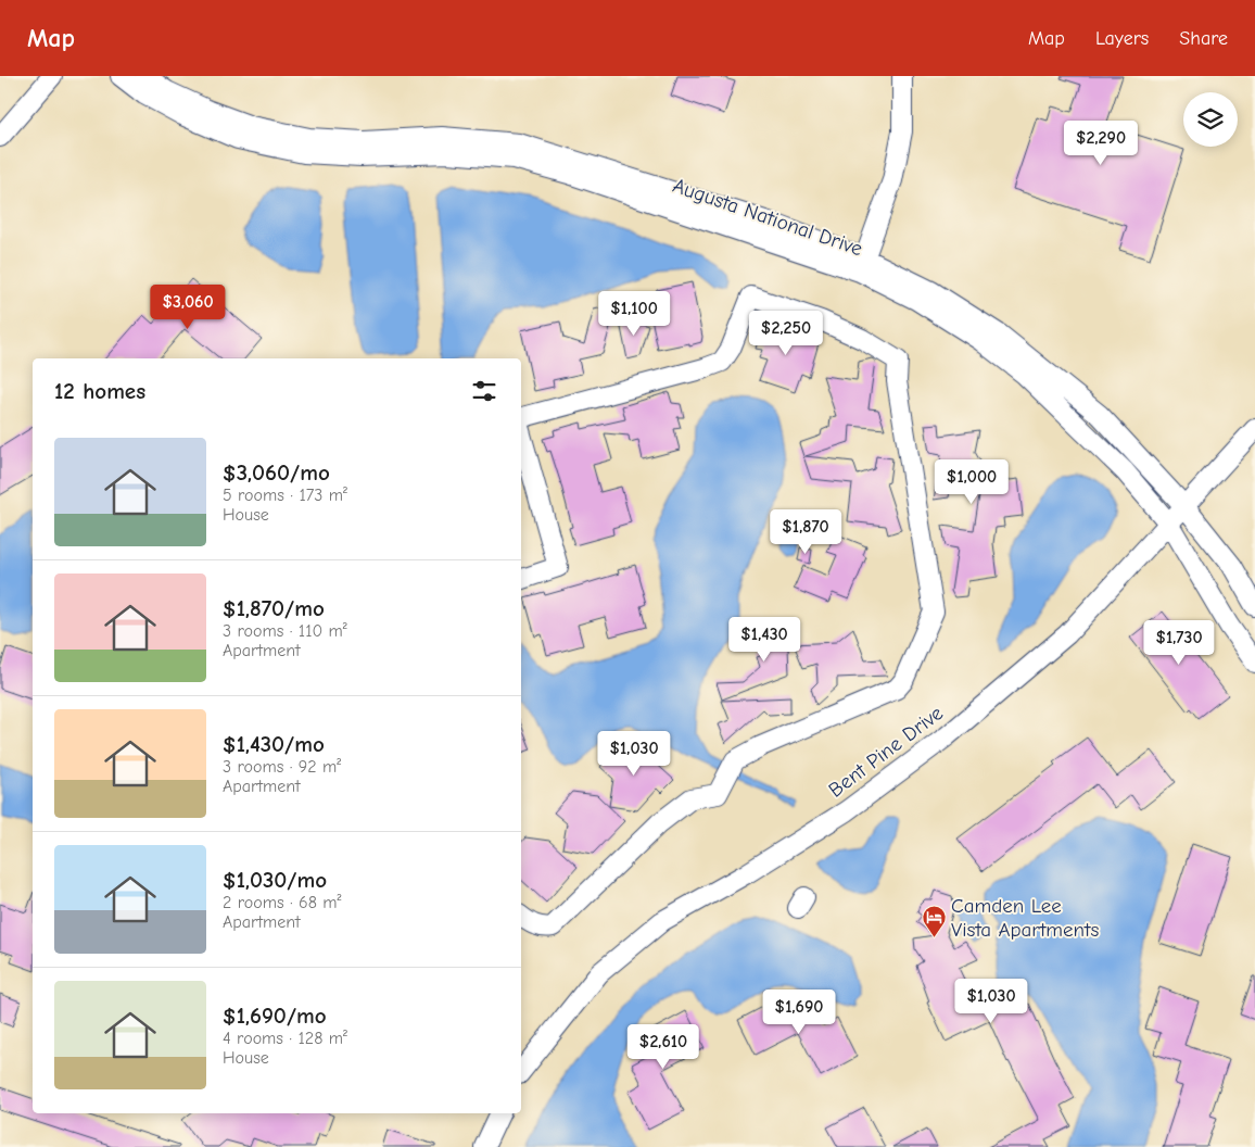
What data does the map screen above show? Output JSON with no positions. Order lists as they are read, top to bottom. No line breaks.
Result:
{"streets":{"street":["Augusta National Drive","Bent Pine Drive"]},"crossings":[["Augusta National Drive","Bent Pine Drive"]],"places":{"hotel":["Camden Lee Vista Apartments"]},"page":{"header":"Map","nav":["Map","Layers","Share"],"price":["$2,290","$3,060","$1,100","$2,250","$1,000","$1,870","$1,430","$1,730","$1,030","$1,030","$1,690","$2,610"],"heading":"12 homes","list":[{"name":"$3,060/mo","note":"5 rooms · 173 m² · House"},{"name":"$1,870/mo","note":"3 rooms · 110 m² · Apartment"},{"name":"$1,430/mo","note":"3 rooms · 92 m² · Apartment"},{"name":"$1,030/mo","note":"2 rooms · 68 m² · Apartment"},{"name":"$1,690/mo","note":"4 rooms · 128 m² · House"}]}}
